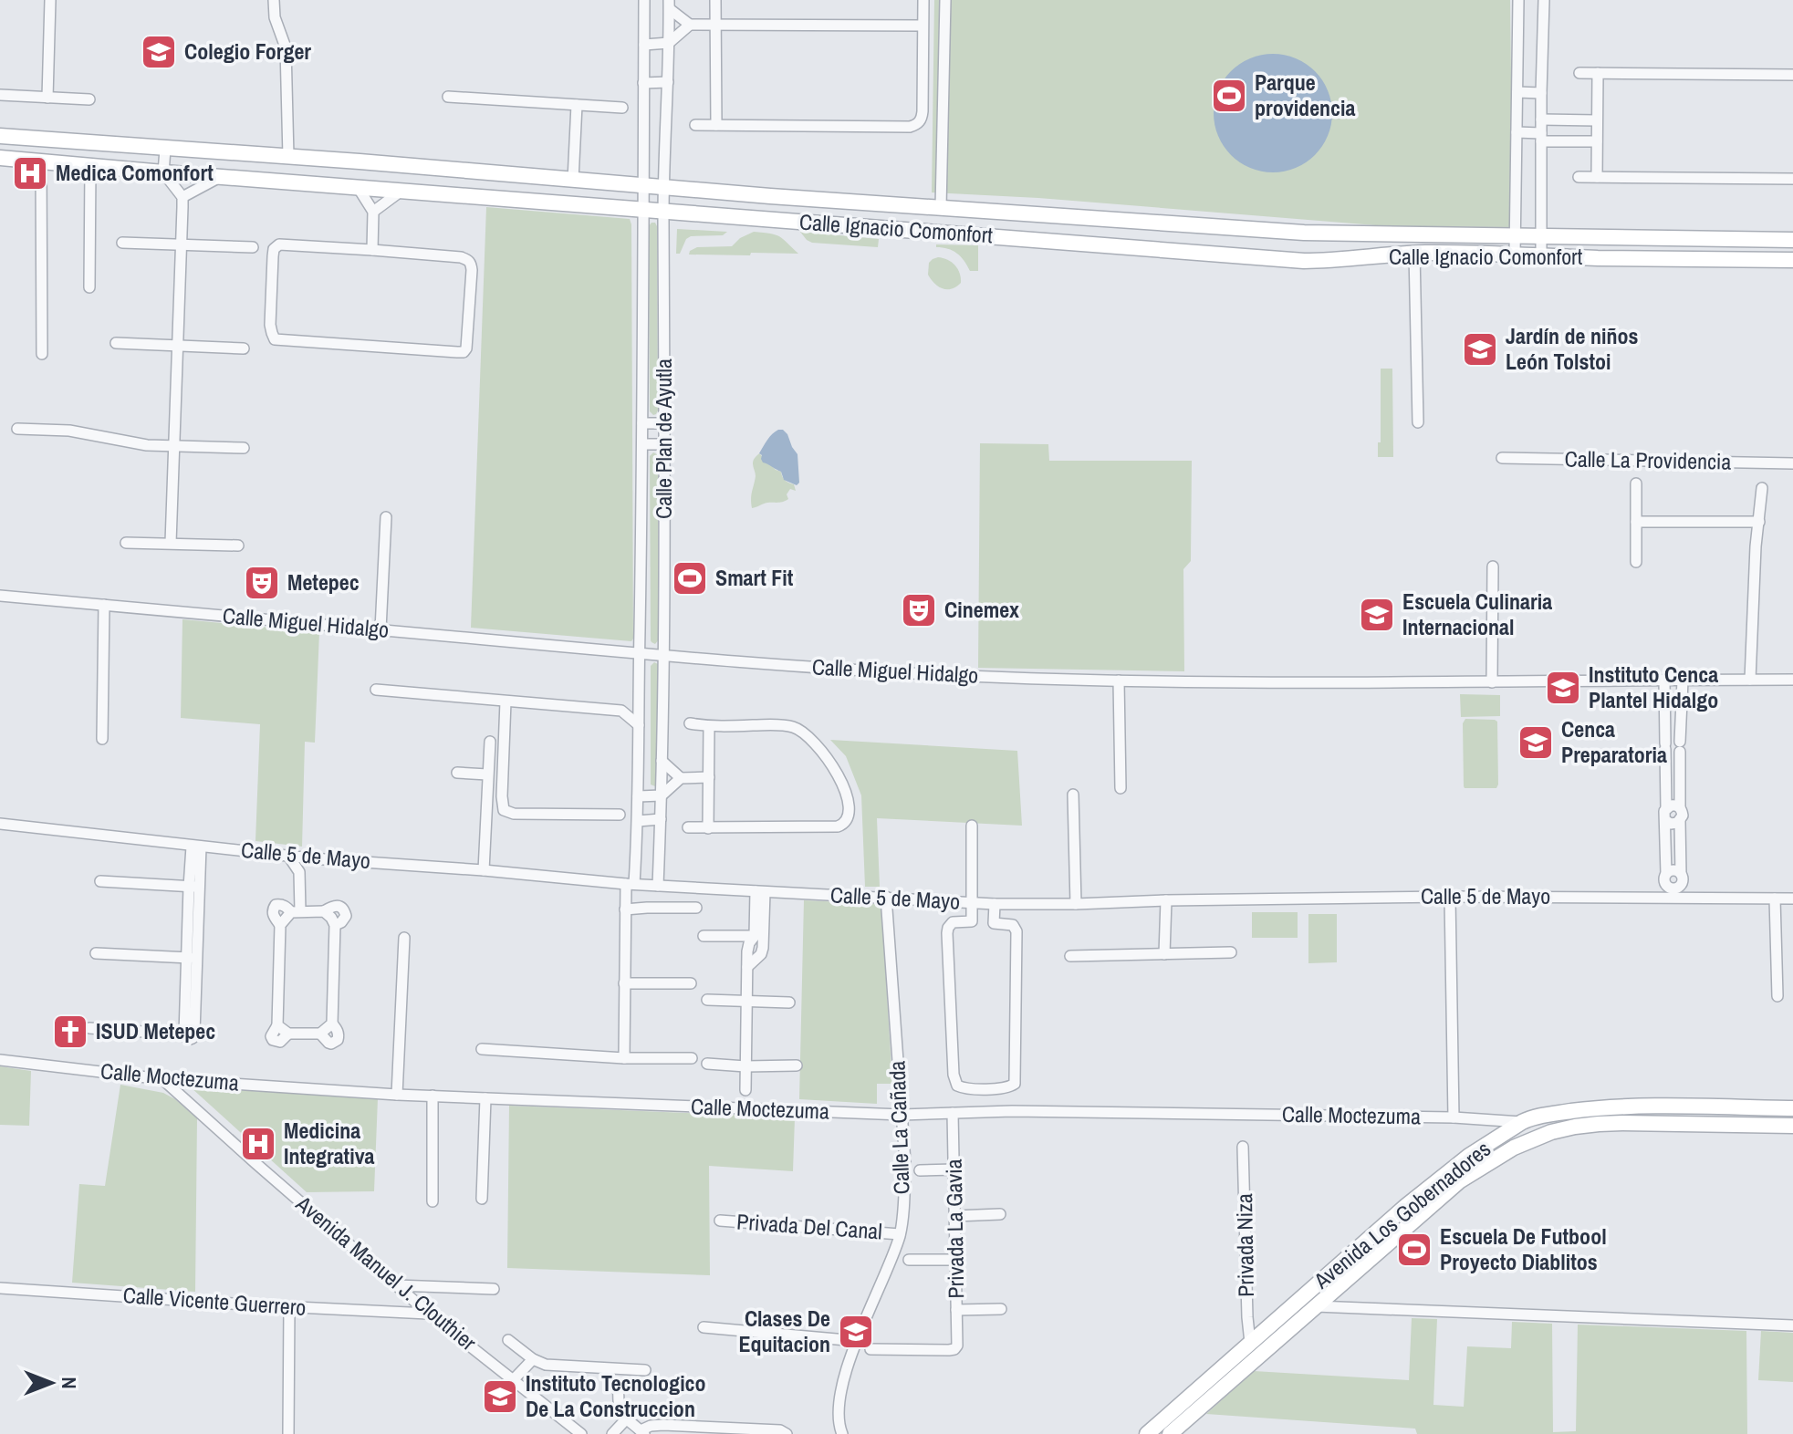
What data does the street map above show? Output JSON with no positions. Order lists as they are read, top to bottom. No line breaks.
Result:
{"streets":{"main road":["Calle Ignacio Comonfort","Avenida Los Gobernadores"],"street":["Calle Plan de Ayutla","Calle La Providencia","Calle Miguel Hidalgo","Calle 5 de Mayo","Calle Moctezuma","Calle La Cañada","Privada Del Canal","Privada La Gavia","Privada Niza","Avenida Manuel J. Clouthier","Calle Vicente Guerrero"]},"crossings":[["Calle Ignacio Comonfort","Calle Plan de Ayutla"],["Calle Plan de Ayutla","Calle Miguel Hidalgo"],["Calle Plan de Ayutla","Calle 5 de Mayo"],["Calle 5 de Mayo","Calle La Cañada"],["Calle Moctezuma","Calle La Cañada"],["Calle Moctezuma","Avenida Los Gobernadores"],["Calle Moctezuma","Privada La Gavia"],["Calle Moctezuma","Avenida Manuel J. Clouthier"],["Calle La Cañada","Privada Del Canal"],["Avenida Los Gobernadores","Privada Niza"],["Avenida Manuel J. Clouthier","Calle Vicente Guerrero"]],"places":{"school or university":["Colegio Forger","Jardín de niños León Tolstoi","Escuela Culinaria Internacional","Instituto Cenca Plantel Hidalgo","Cenca Preparatoria","Clases De Equitacion","Instituto Tecnologico De La Construccion"],"sports":["Parque providencia","Smart Fit","Escuela De Futbool Proyecto Diablitos"],"hospital":["Medica Comonfort","Medicina Integrativa"],"theatre":["Metepec","Cinemex"],"church":["ISUD Metepec"]},"north":"right"}
